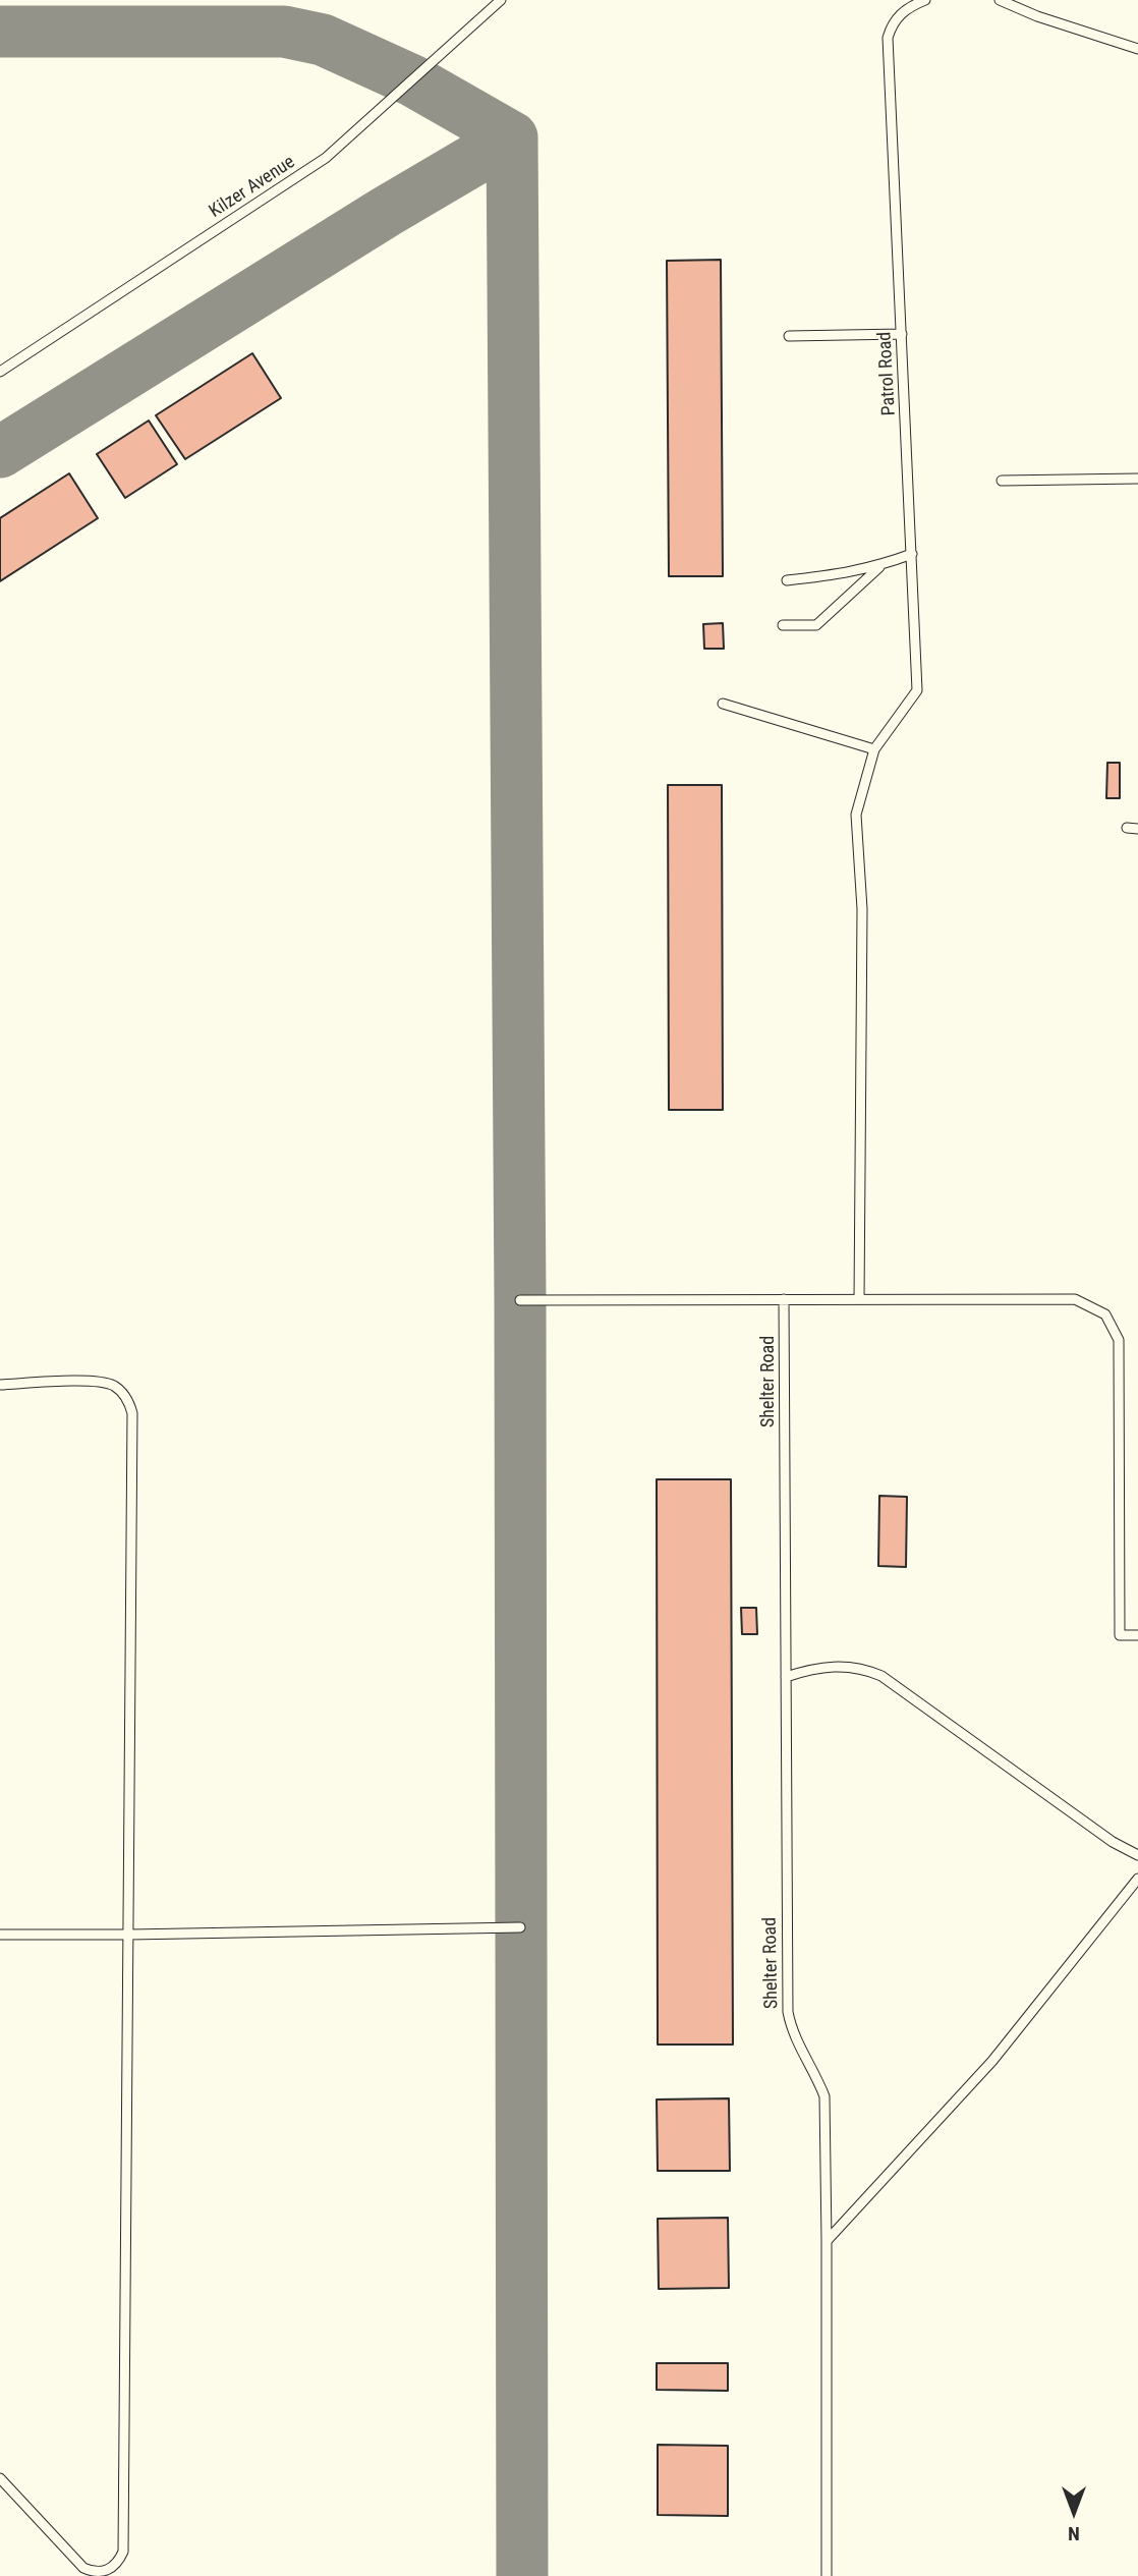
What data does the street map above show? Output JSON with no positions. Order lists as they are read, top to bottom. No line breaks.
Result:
{"streets":{"lane":["Kilzer Avenue","Patrol Road","Shelter Road"]},"north":"bottom"}
